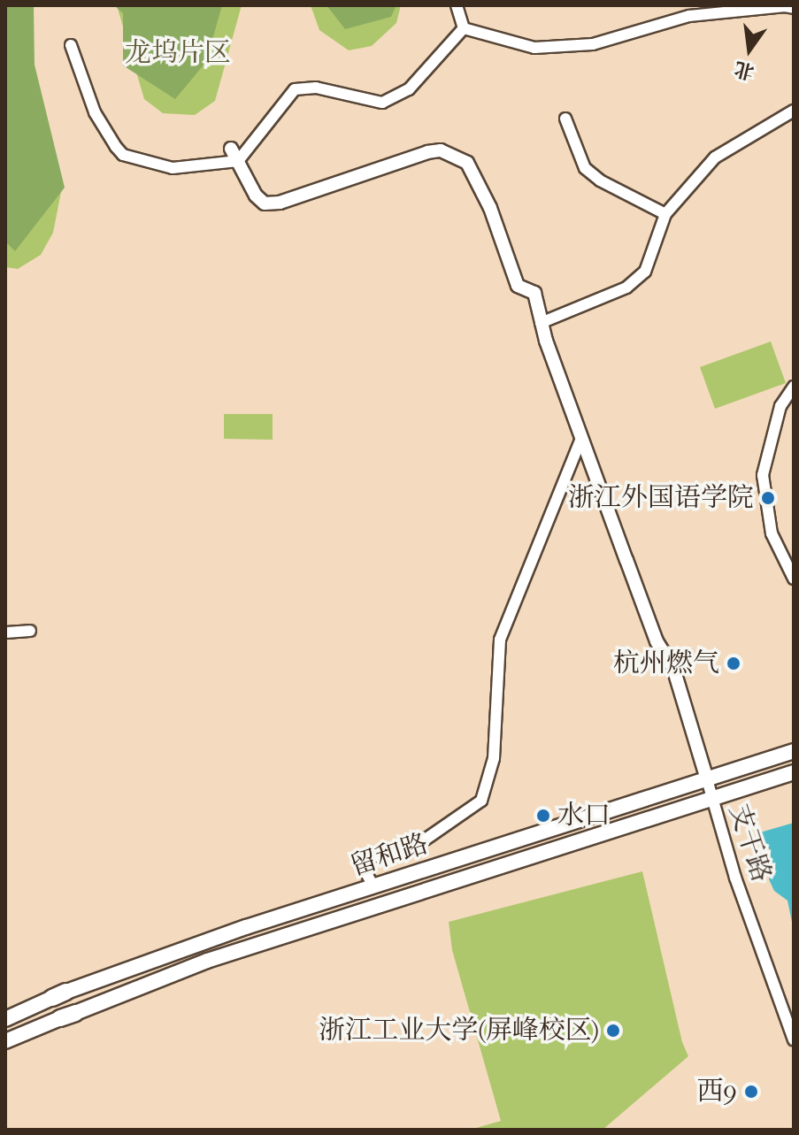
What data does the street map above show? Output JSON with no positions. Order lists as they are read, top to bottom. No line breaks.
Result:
{"streets":{"main road":["留和路"],"street":["支干路"]},"crossings":[["支干路","留和路"]],"parks":["龙坞片区"],"places":["浙江外国语学院","杭州燃气","水口","浙江工业大学(屏峰校区)","西9"],"north":"bottom"}
